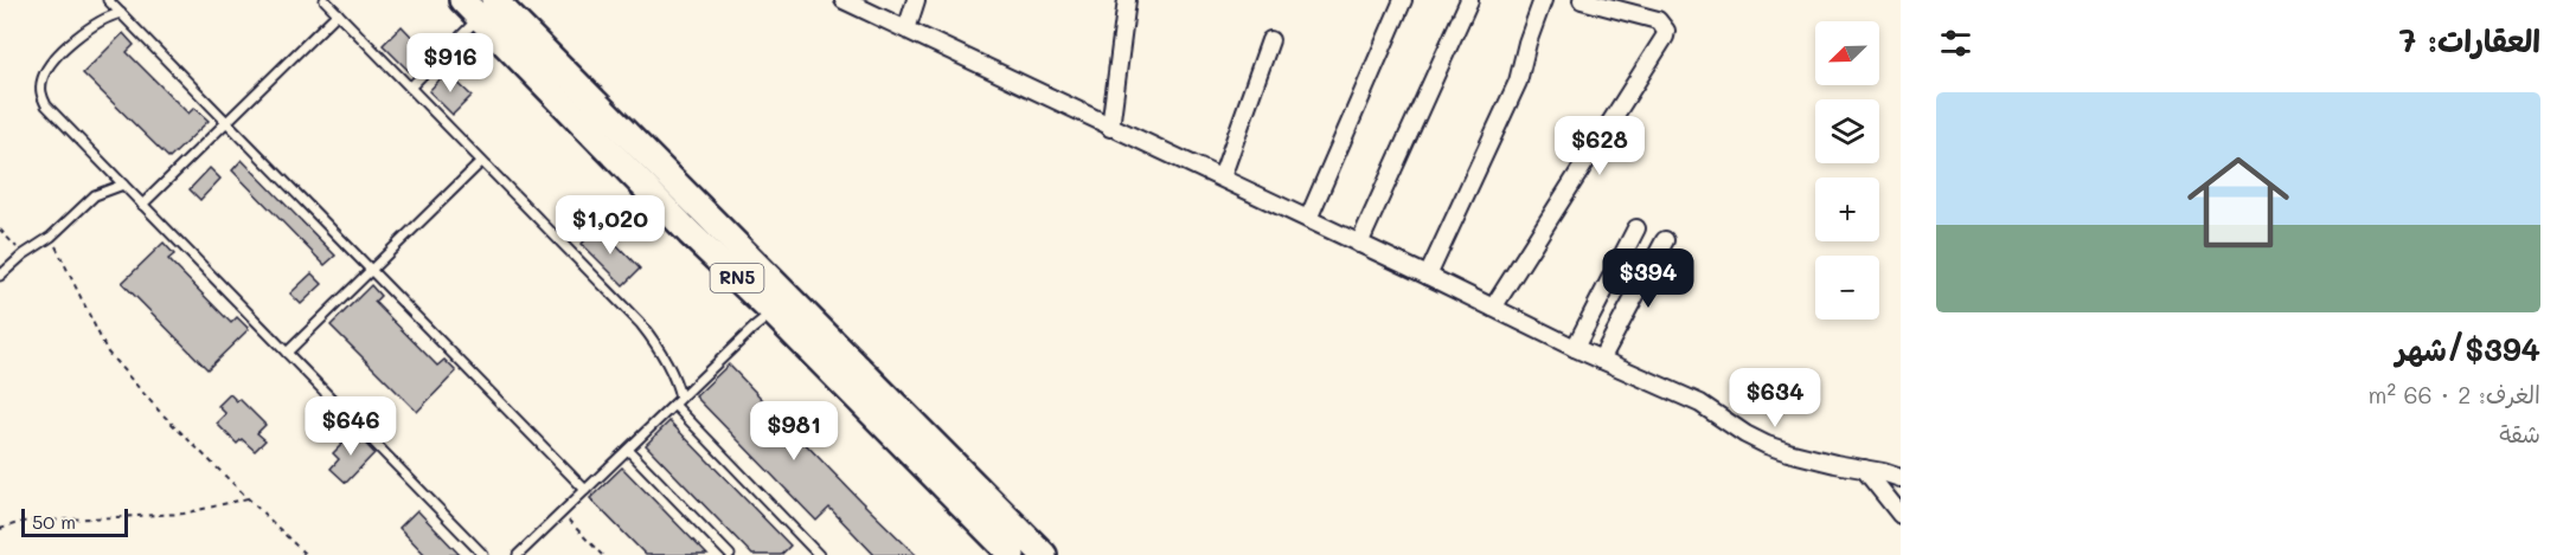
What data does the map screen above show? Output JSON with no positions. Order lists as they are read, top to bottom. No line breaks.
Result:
{"streets":{"main road":["RN5"]},"scale_bar":"50 m","north":"bottom left","page":{"heading":"العقارات: 7","map_buttons":["+","−"],"price":["$916","$628","$1,020","$394","$634","$646","$981"],"list":[{"name":"$394/شهر","note":"الغرف: 2 · 66 m² · شقة"}],"scale":"50 m"}}
